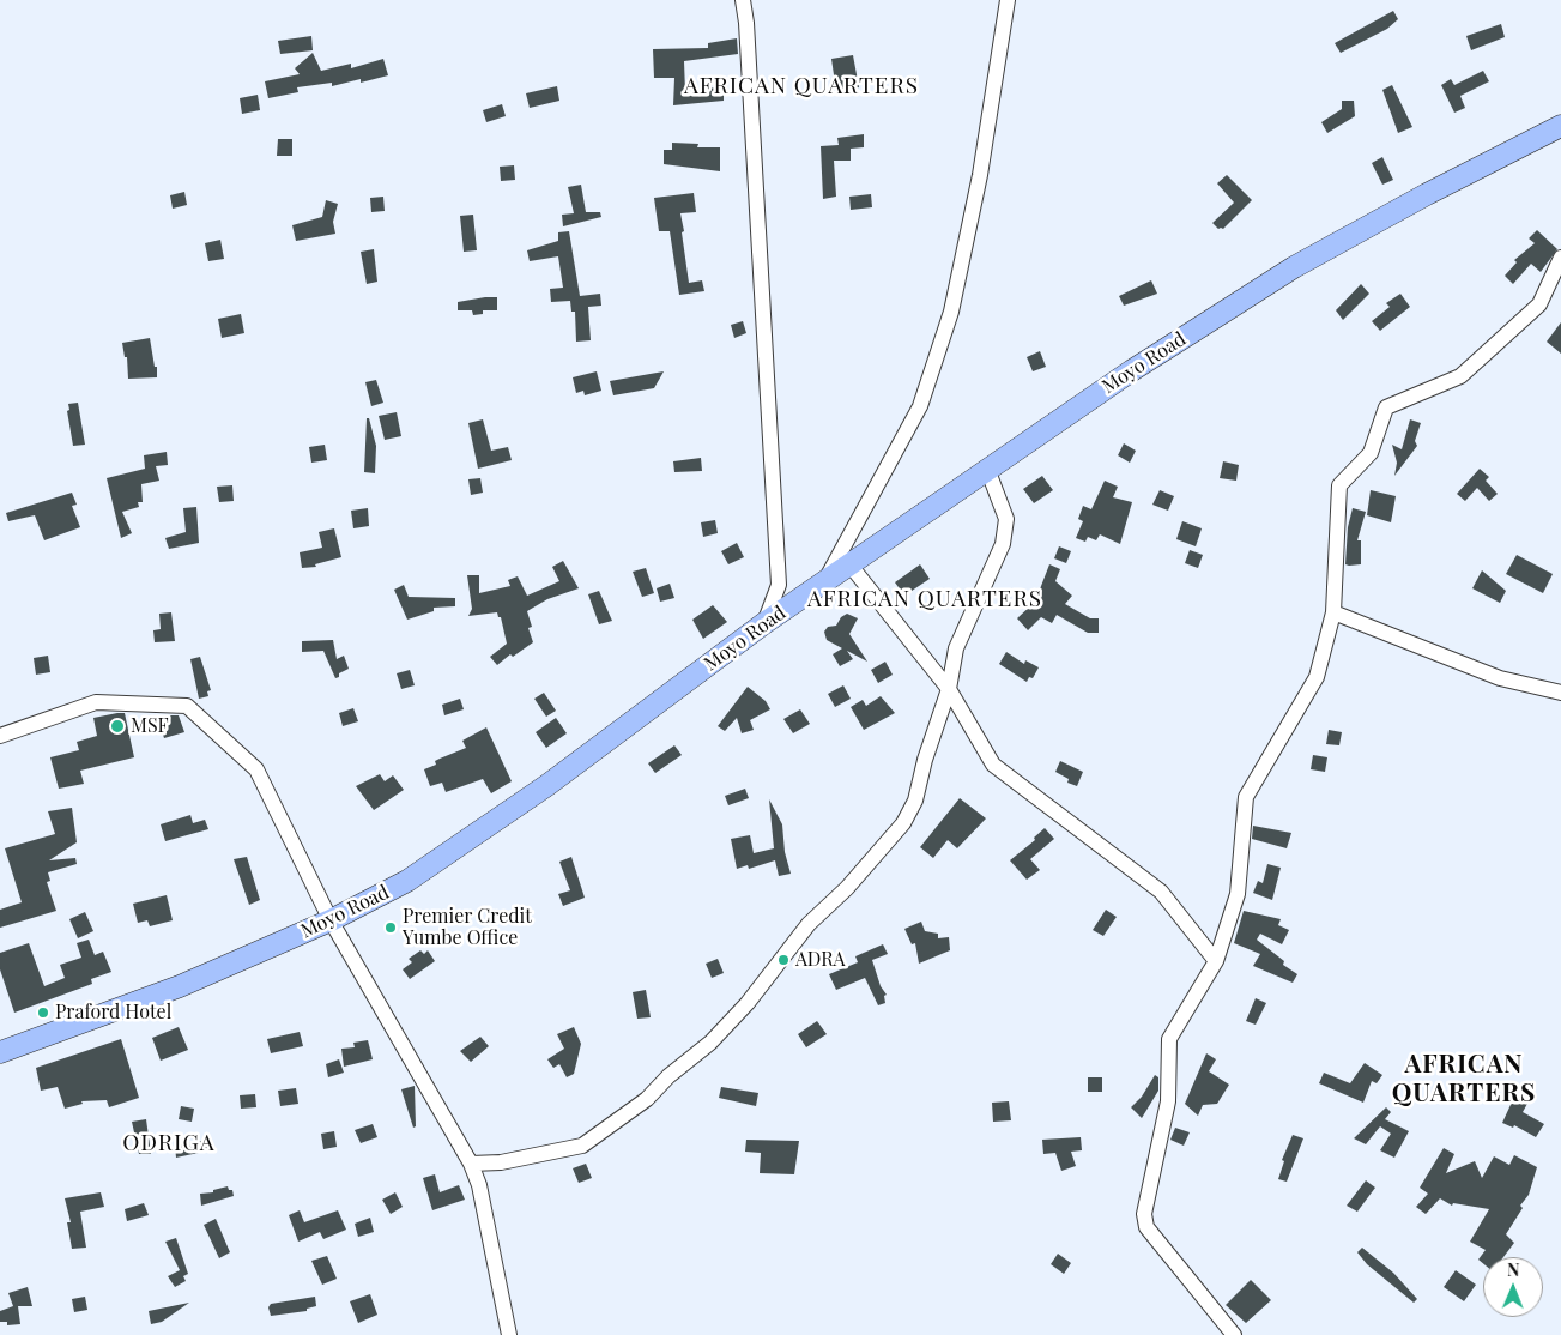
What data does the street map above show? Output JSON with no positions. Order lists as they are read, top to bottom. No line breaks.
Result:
{"streets":{"main road":["Moyo Road"]},"districts":["AFRICAN QUARTERS","AFRICAN QUARTERS","AFRICAN QUARTERS","ODRIGA"],"places":["MSF","Premier Credit Yumbe Office","ADRA","Praford Hotel"],"north":"top"}
